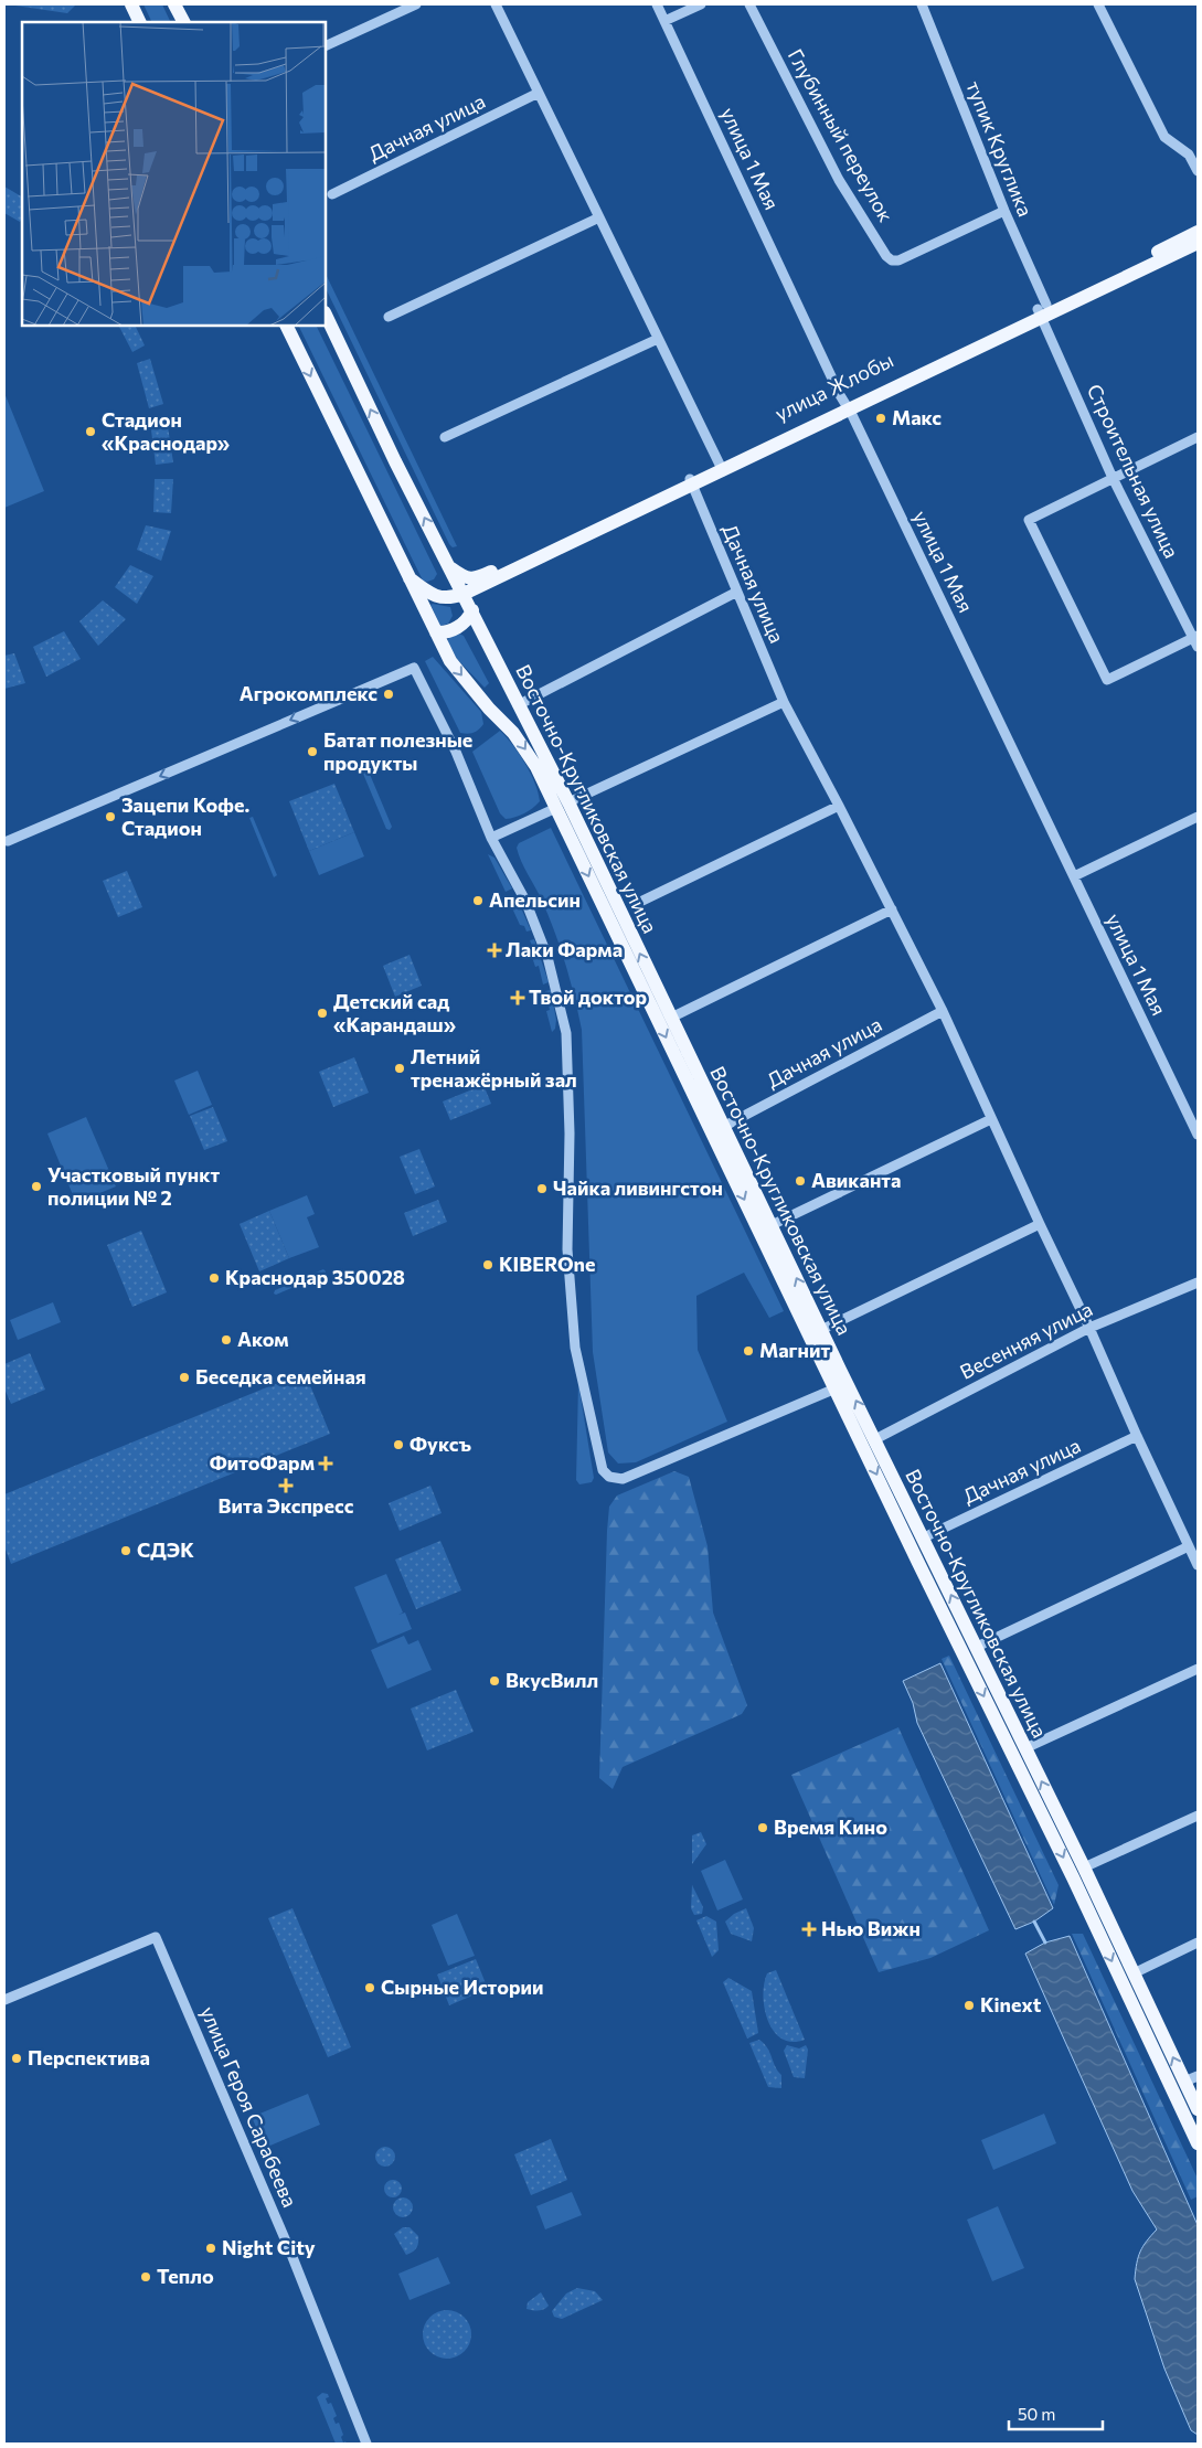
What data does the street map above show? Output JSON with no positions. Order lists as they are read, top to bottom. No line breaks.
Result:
{"streets":{"main road":["улица Жлобы","Восточно-Кругликовская улица"],"street":["Дачная улица","Глубинный переулок","тупик Круглика","улица 1 Мая","Строительная улица","Весенняя улица","улица Героя Сарабеева"]},"crossings":[["Дачная улица","улица Жлобы"],["Дачная улица","Восточно-Кругликовская улица"],["Дачная улица","Весенняя улица"],["Глубинный переулок","тупик Круглика"],["тупик Круглика","улица Жлобы"],["тупик Круглика","Строительная улица"],["улица 1 Мая","улица Жлобы"],["улица Жлобы","Строительная улица"],["улица Жлобы","Восточно-Кругликовская улица"],["Восточно-Кругликовская улица","Весенняя улица"]],"places":{"other":["Макс","Стадион «Краснодар»","Агрокомплекс","Батат полезные продукты","Зацепи Кофе. Стадион","Апельсин","Детский сад «Карандаш»","Летний тренажёрный зал","Авиканта","Участковый пункт полиции № 2","Чайка ливингстон","KIBEROne","Краснодар 350028","Аком","Магнит","Беседка семейная","Фуксъ","СДЭК","ВкусВилл","Время Кино","Сырные Истории","Kinext","Перспектива","Night City","Тепло"],"health":["Лаки Фарма","Твой доктор","ФитоФарм","Вита Экспресс","Нью Вижн"]},"scale_bar":"50 m"}
